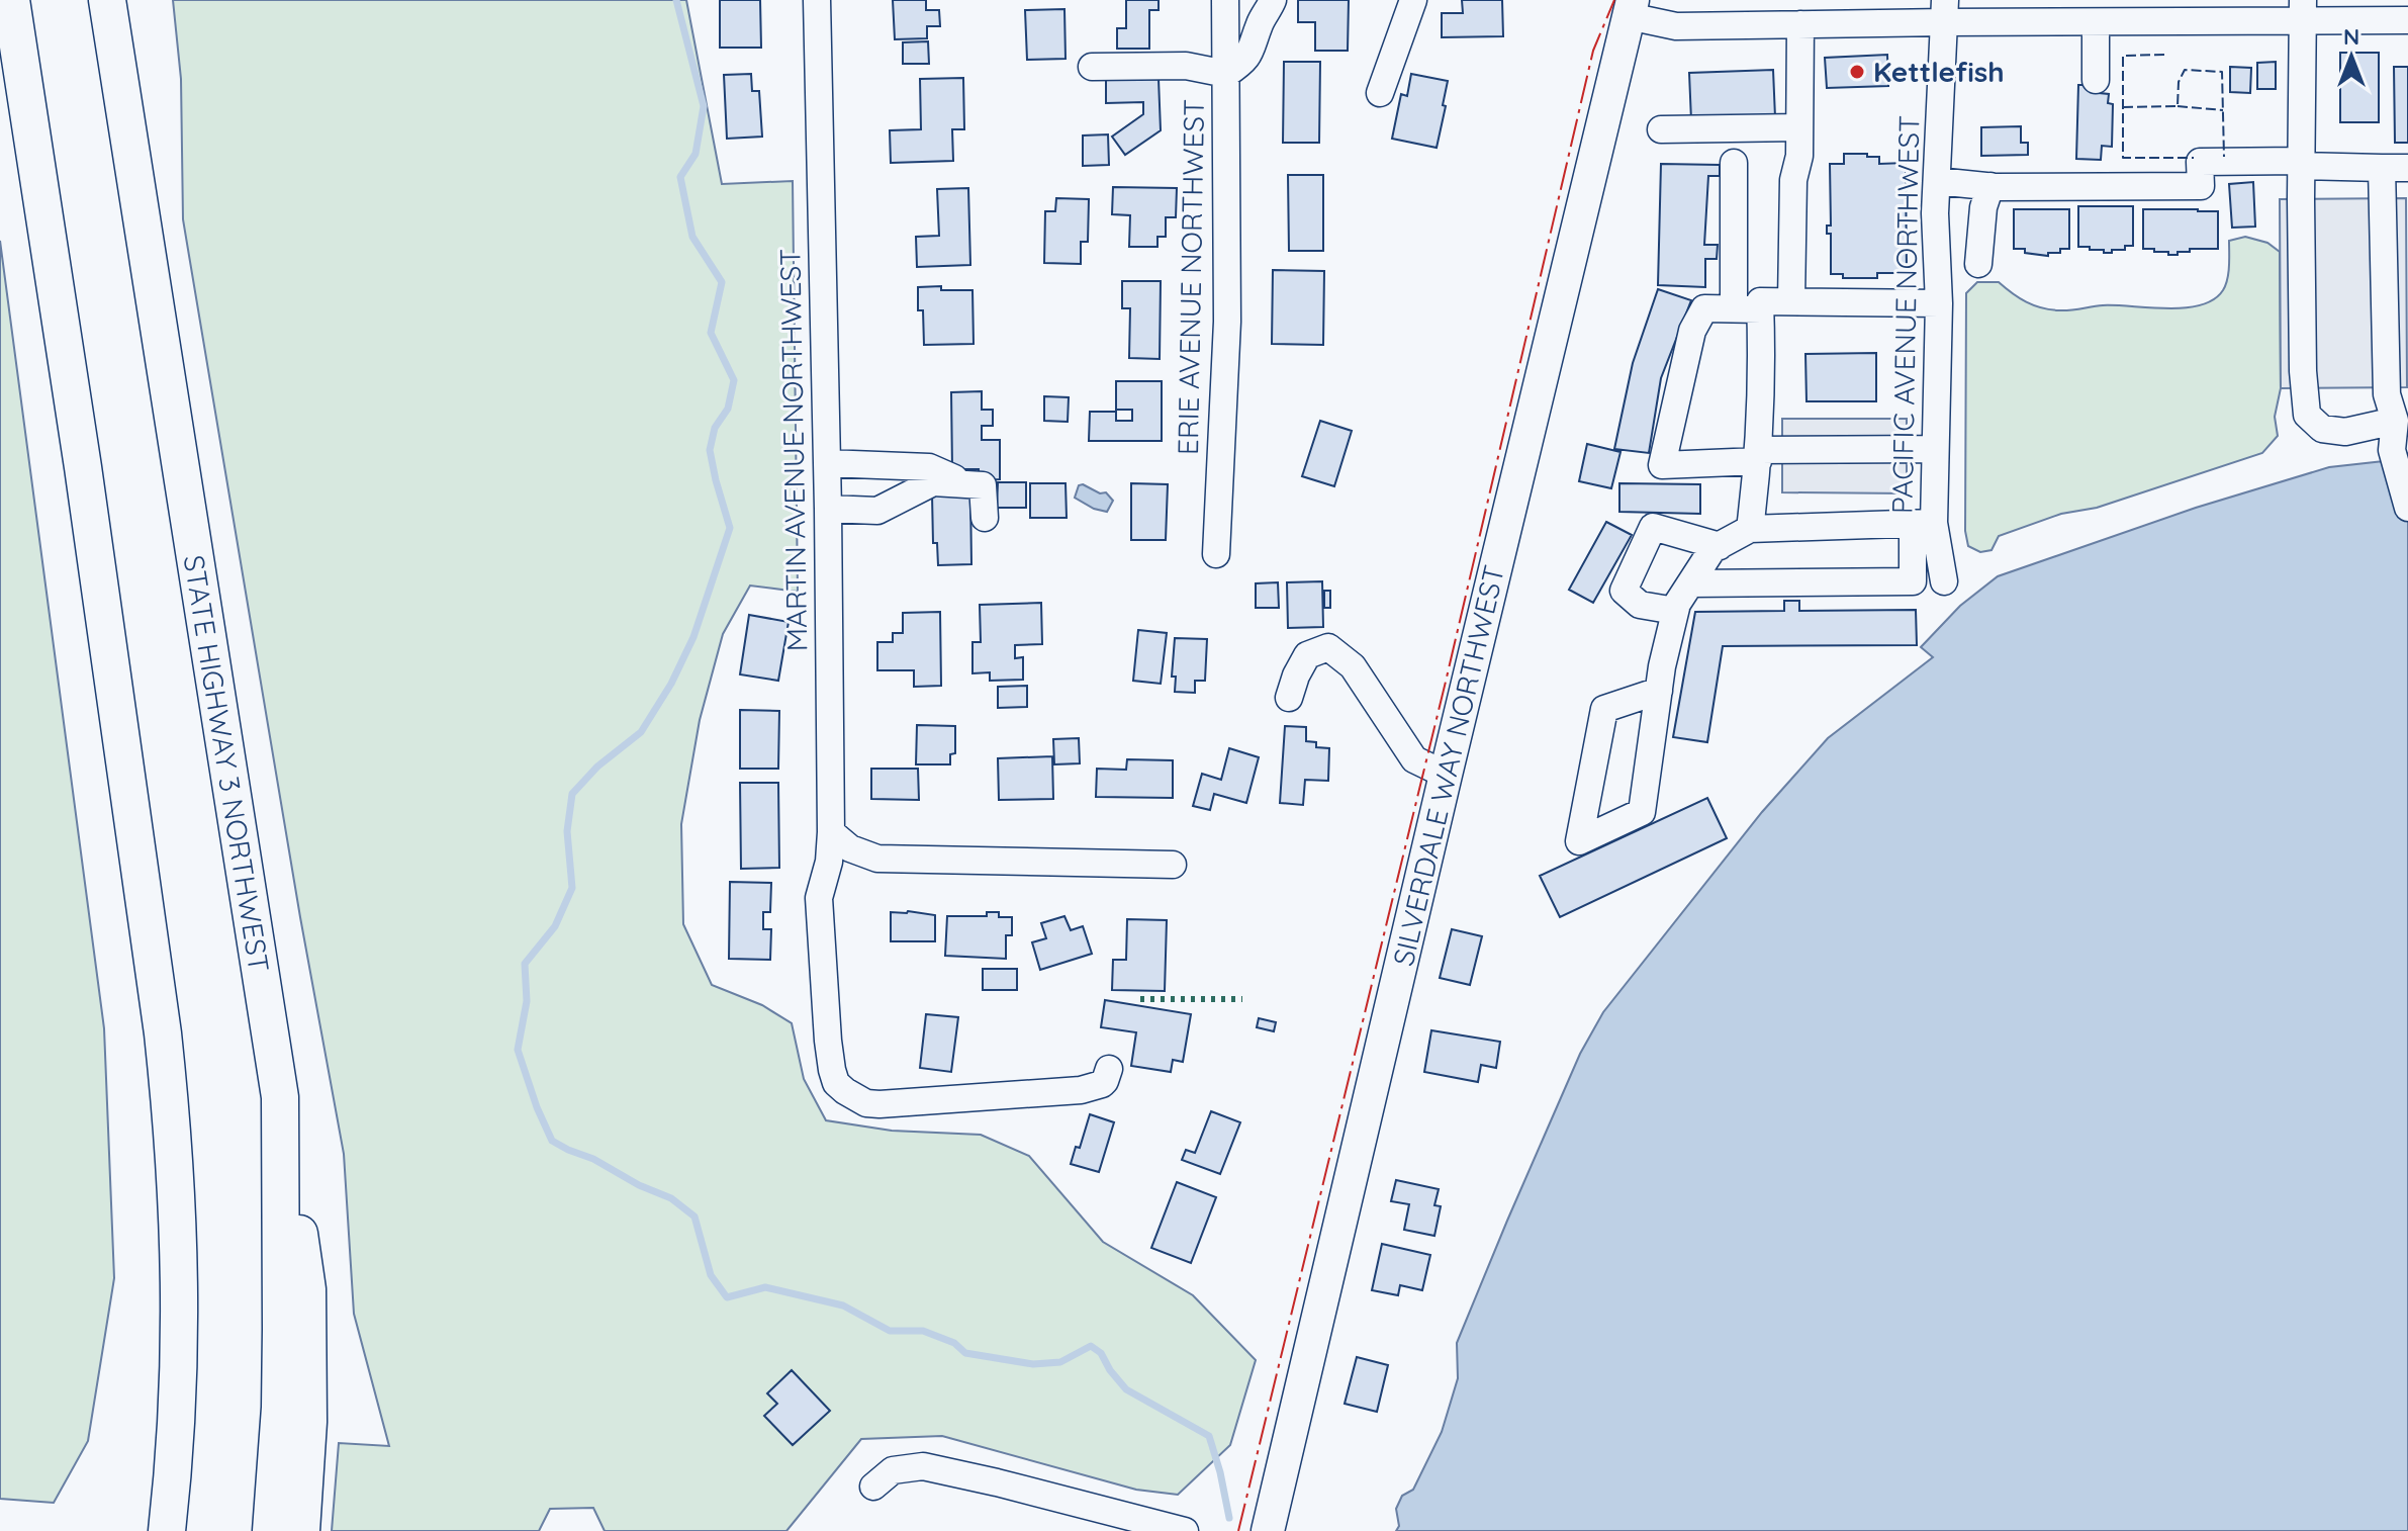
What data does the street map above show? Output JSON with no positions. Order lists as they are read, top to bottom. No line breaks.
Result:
{"streets":{"highway":["STATE HIGHWAY 3 NORTHWEST"],"main road":["SILVERDALE WAY NORTHWEST"],"street":["ERIE AVENUE NORTHWEST","PACIFIC AVENUE NORTHWEST","MARTIN AVENUE NORTHWEST"]},"places":["Kettlefish"],"north":"top"}
